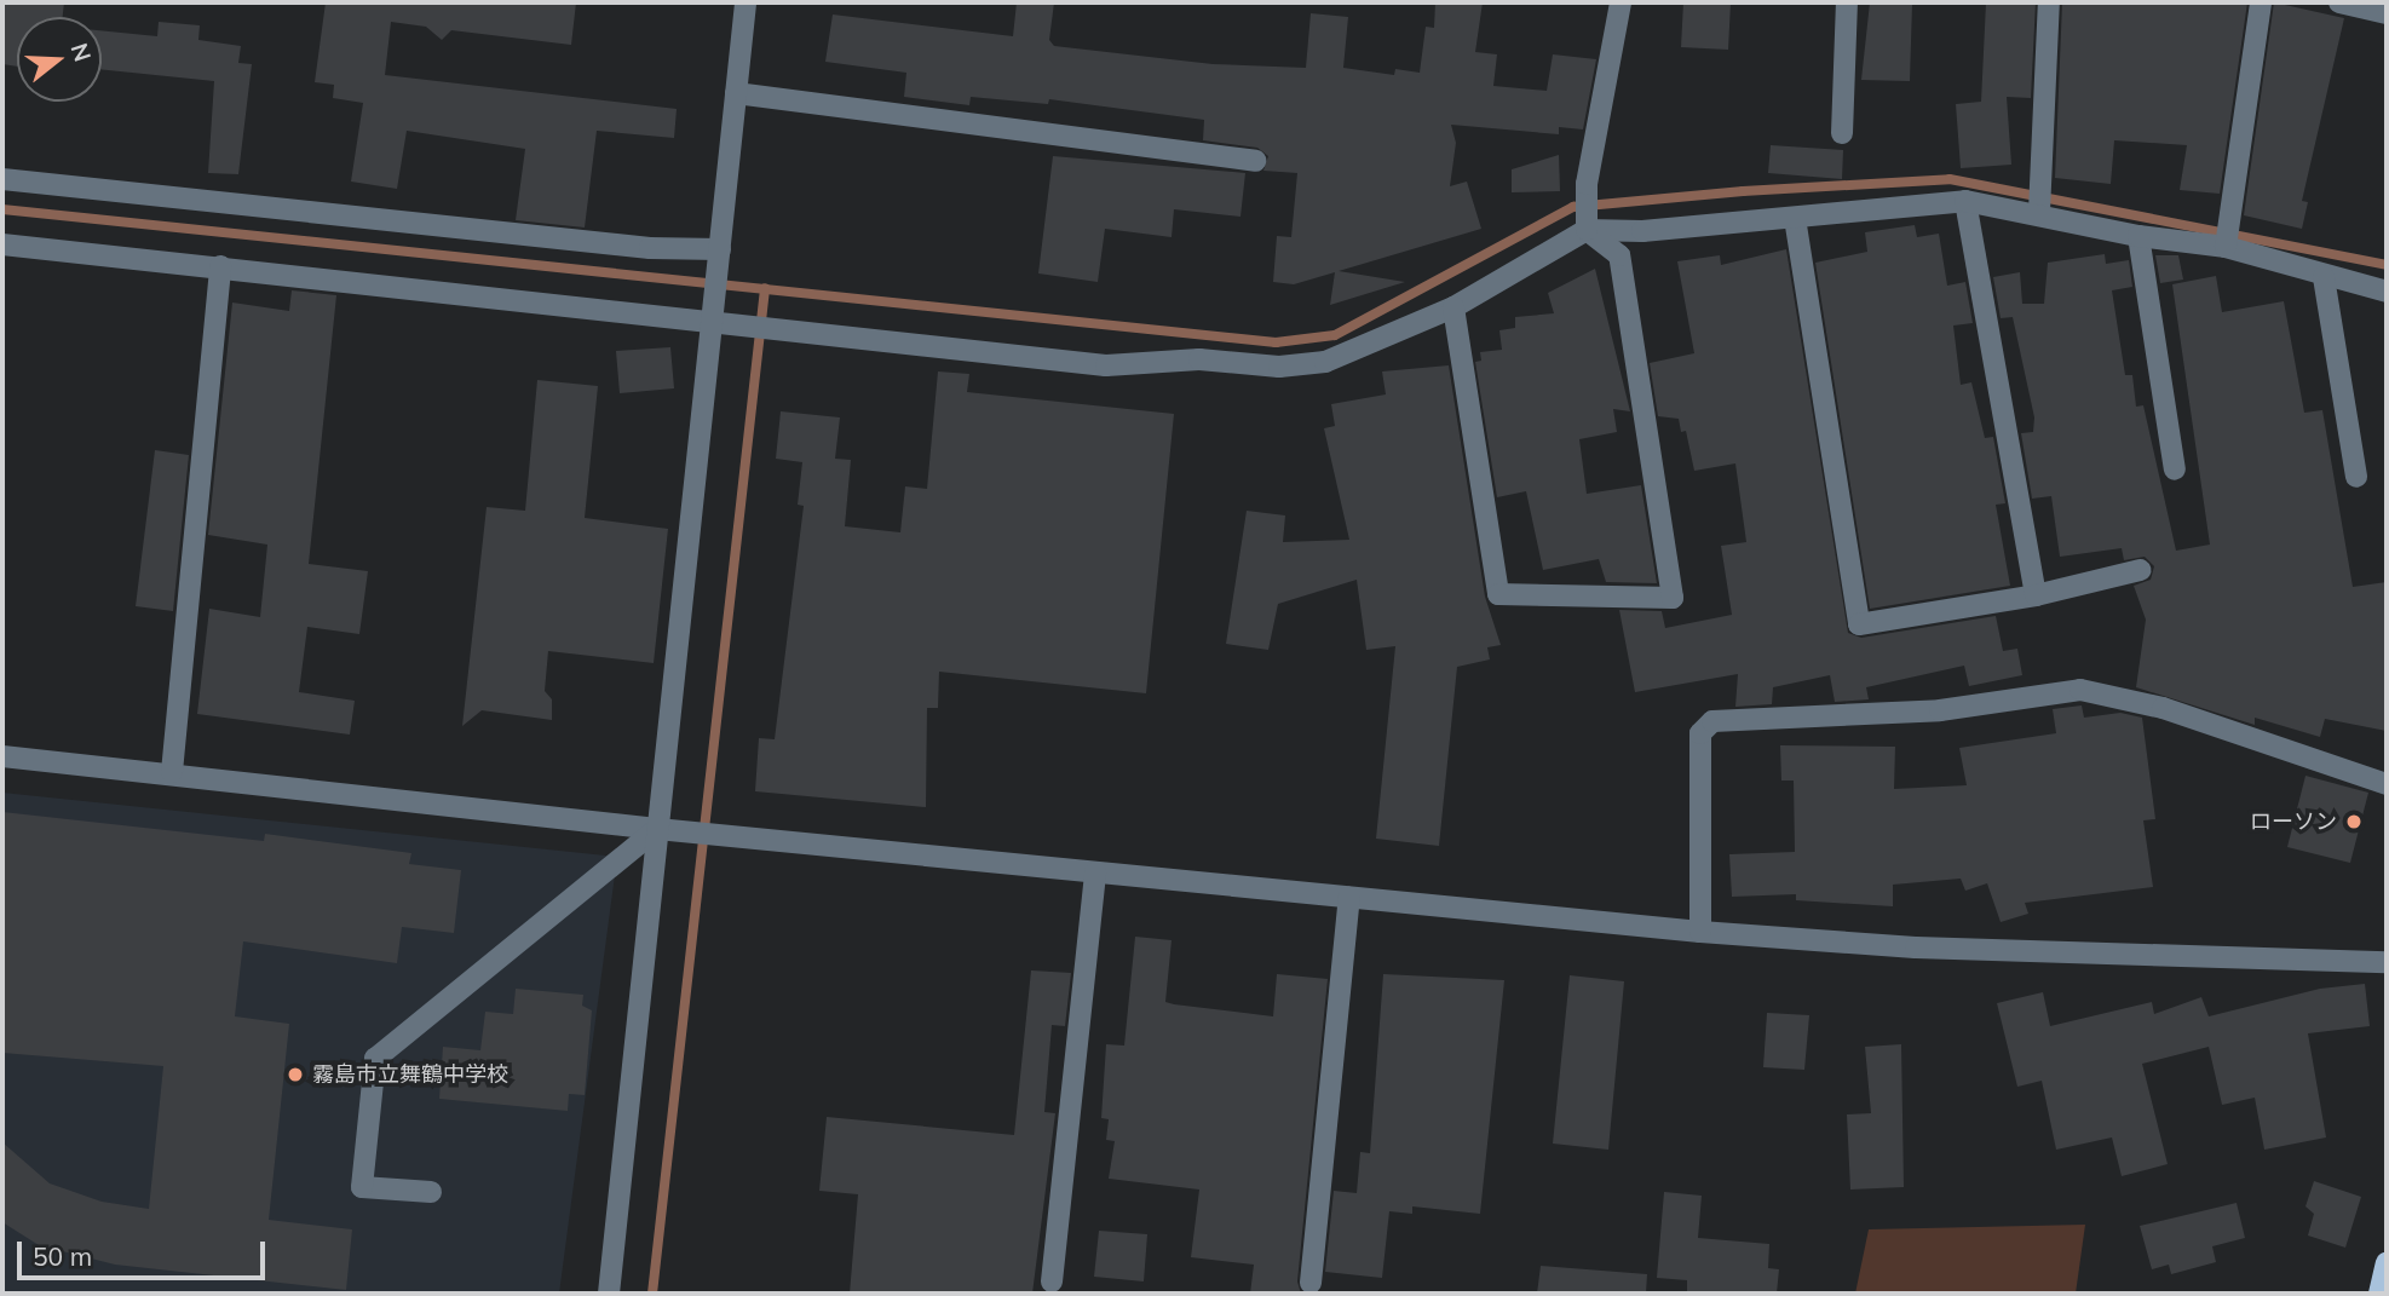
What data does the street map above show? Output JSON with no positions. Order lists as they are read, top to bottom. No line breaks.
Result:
{"places":["ローソン","霧島市立舞鶴中学校"],"scale_bar":"50 m","north":"right"}
